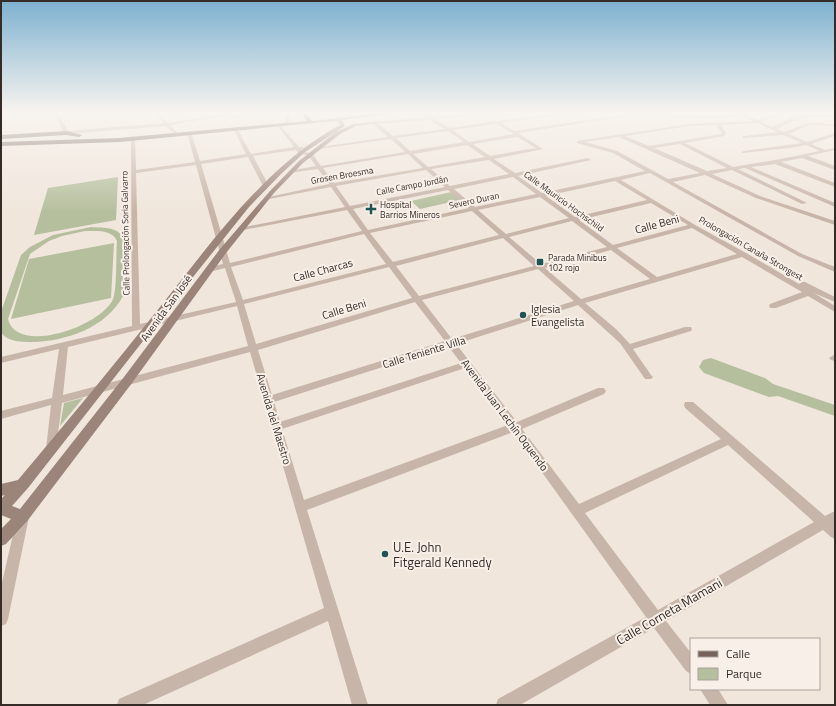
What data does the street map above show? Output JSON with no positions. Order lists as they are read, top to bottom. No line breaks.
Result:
{"streets":{"street":["Grosen Broesma","Calle Campo Jordán","Severo Duran","Calle Mauricio Hochschild","Calle Beni","Calle Prolongación Soria Galvarro","Prolongación Canaña Strongest","Calle Charcas","Avenida San José","Calle Teniente Villa","Avenida Juan Lechín Oquendo","Avenida del Maestro","Calle Corneta Mamani"]},"crossings":[["Grosen Broesma","Calle Mauricio Hochschild"],["Grosen Broesma","Avenida San José"],["Grosen Broesma","Avenida Juan Lechín Oquendo"],["Calle Campo Jordán","Calle Mauricio Hochschild"],["Calle Campo Jordán","Avenida San José"],["Calle Campo Jordán","Avenida Juan Lechín Oquendo"],["Severo Duran","Calle Mauricio Hochschild"],["Severo Duran","Prolongación Canaña Strongest"],["Severo Duran","Avenida San José"],["Severo Duran","Avenida Juan Lechín Oquendo"],["Severo Duran","Avenida del Maestro"],["Calle Mauricio Hochschild","Calle Beni"],["Calle Mauricio Hochschild","Calle Charcas"],["Calle Mauricio Hochschild","Calle Teniente Villa"],["Calle Beni","Prolongación Canaña Strongest"],["Calle Beni","Avenida San José"],["Calle Beni","Avenida Juan Lechín Oquendo"],["Calle Beni","Avenida del Maestro"],["Calle Prolongación Soria Galvarro","Calle Charcas"],["Prolongación Canaña Strongest","Calle Charcas"],["Prolongación Canaña Strongest","Calle Teniente Villa"],["Calle Charcas","Avenida San José"],["Calle Charcas","Avenida Juan Lechín Oquendo"],["Calle Charcas","Avenida del Maestro"],["Avenida San José","Avenida Juan Lechín Oquendo"],["Avenida San José","Avenida del Maestro"],["Calle Teniente Villa","Avenida Juan Lechín Oquendo"],["Calle Teniente Villa","Avenida del Maestro"],["Avenida Juan Lechín Oquendo","Calle Corneta Mamani"]],"places":{"health":["Hospital Barrios Mineros"],"transit":["Parada Minibus 102 rojo"],"other":["Iglesia Evangelista","U.E. John Fitgerald Kennedy"]},"legend":["Calle","Parque"]}
